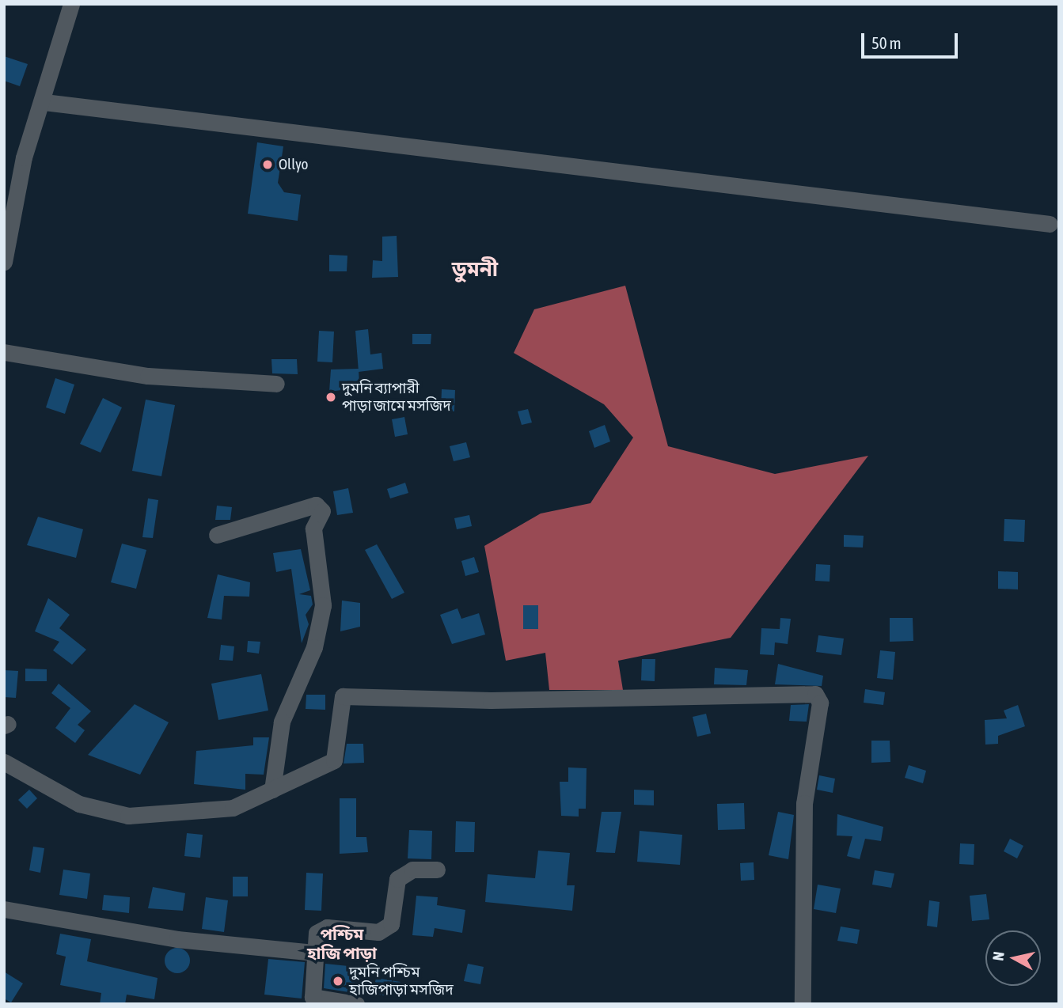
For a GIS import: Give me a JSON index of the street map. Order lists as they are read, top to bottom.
{
  "districts": ["ডুমনী", "পশ্চিম হাজি পাড়া"],
  "places": ["Ollyo", "দুমনি ব্যাপারী পাড়া জামে মসজিদ", "দুমনি পশ্চিম হাজিপাড়া মসজিদ"],
  "scale_bar": "50 m",
  "north": "left"
}
